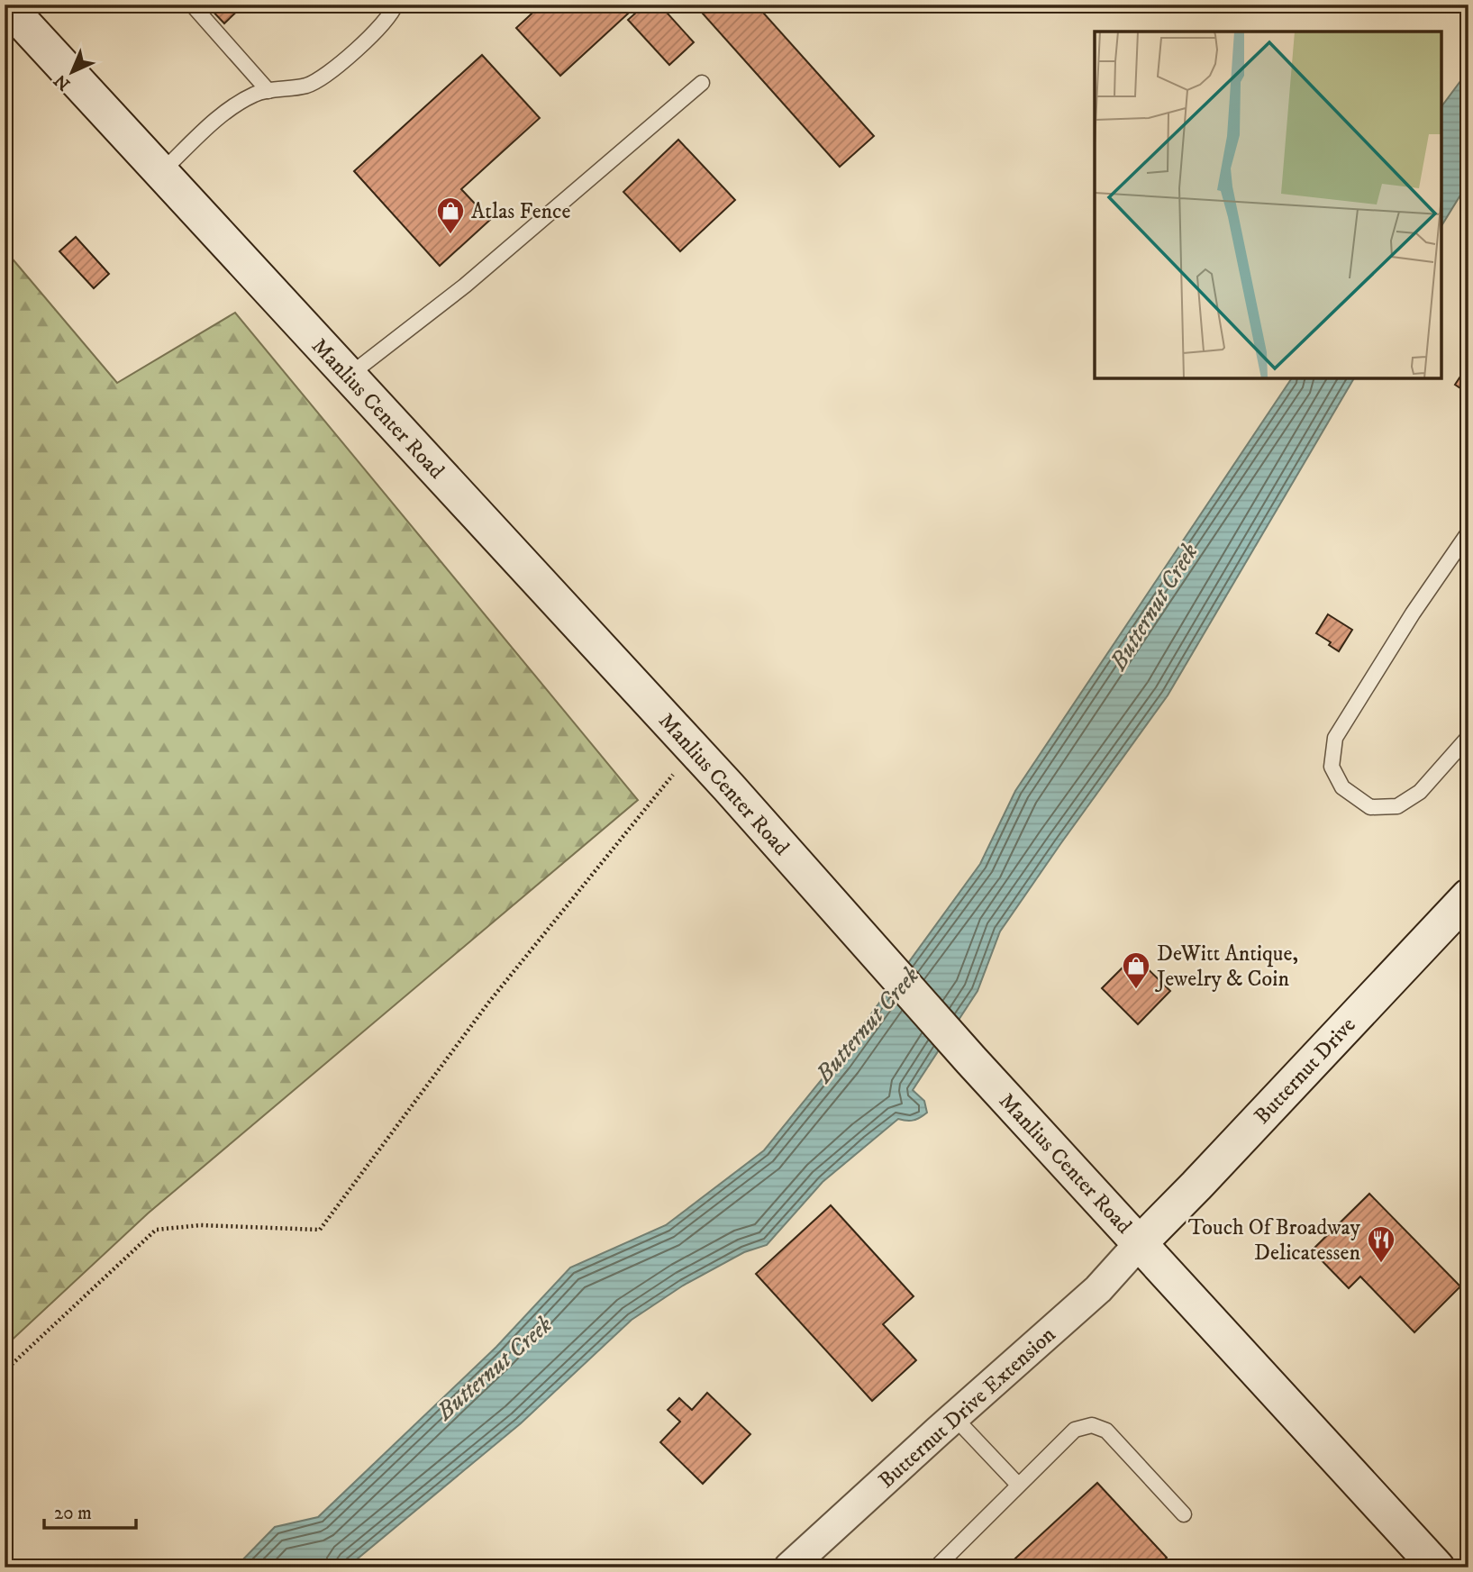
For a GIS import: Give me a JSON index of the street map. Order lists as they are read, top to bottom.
{
  "streets": {
    "main road": ["Manlius Center Road", "Butternut Drive"],
    "street": ["Butternut Drive Extension"]
  },
  "crossings": [
    ["Manlius Center Road", "Butternut Drive"],
    ["Manlius Center Road", "Butternut Drive Extension"],
    ["Butternut Drive", "Butternut Drive Extension"]
  ],
  "water": ["Butternut Creek"],
  "places": {
    "shop": ["Atlas Fence", "DeWitt Antique, Jewelry & Coin"],
    "restaurant": ["Touch Of Broadway Delicatessen"]
  },
  "scale_bar": "20 m",
  "north": "bottom left"
}
